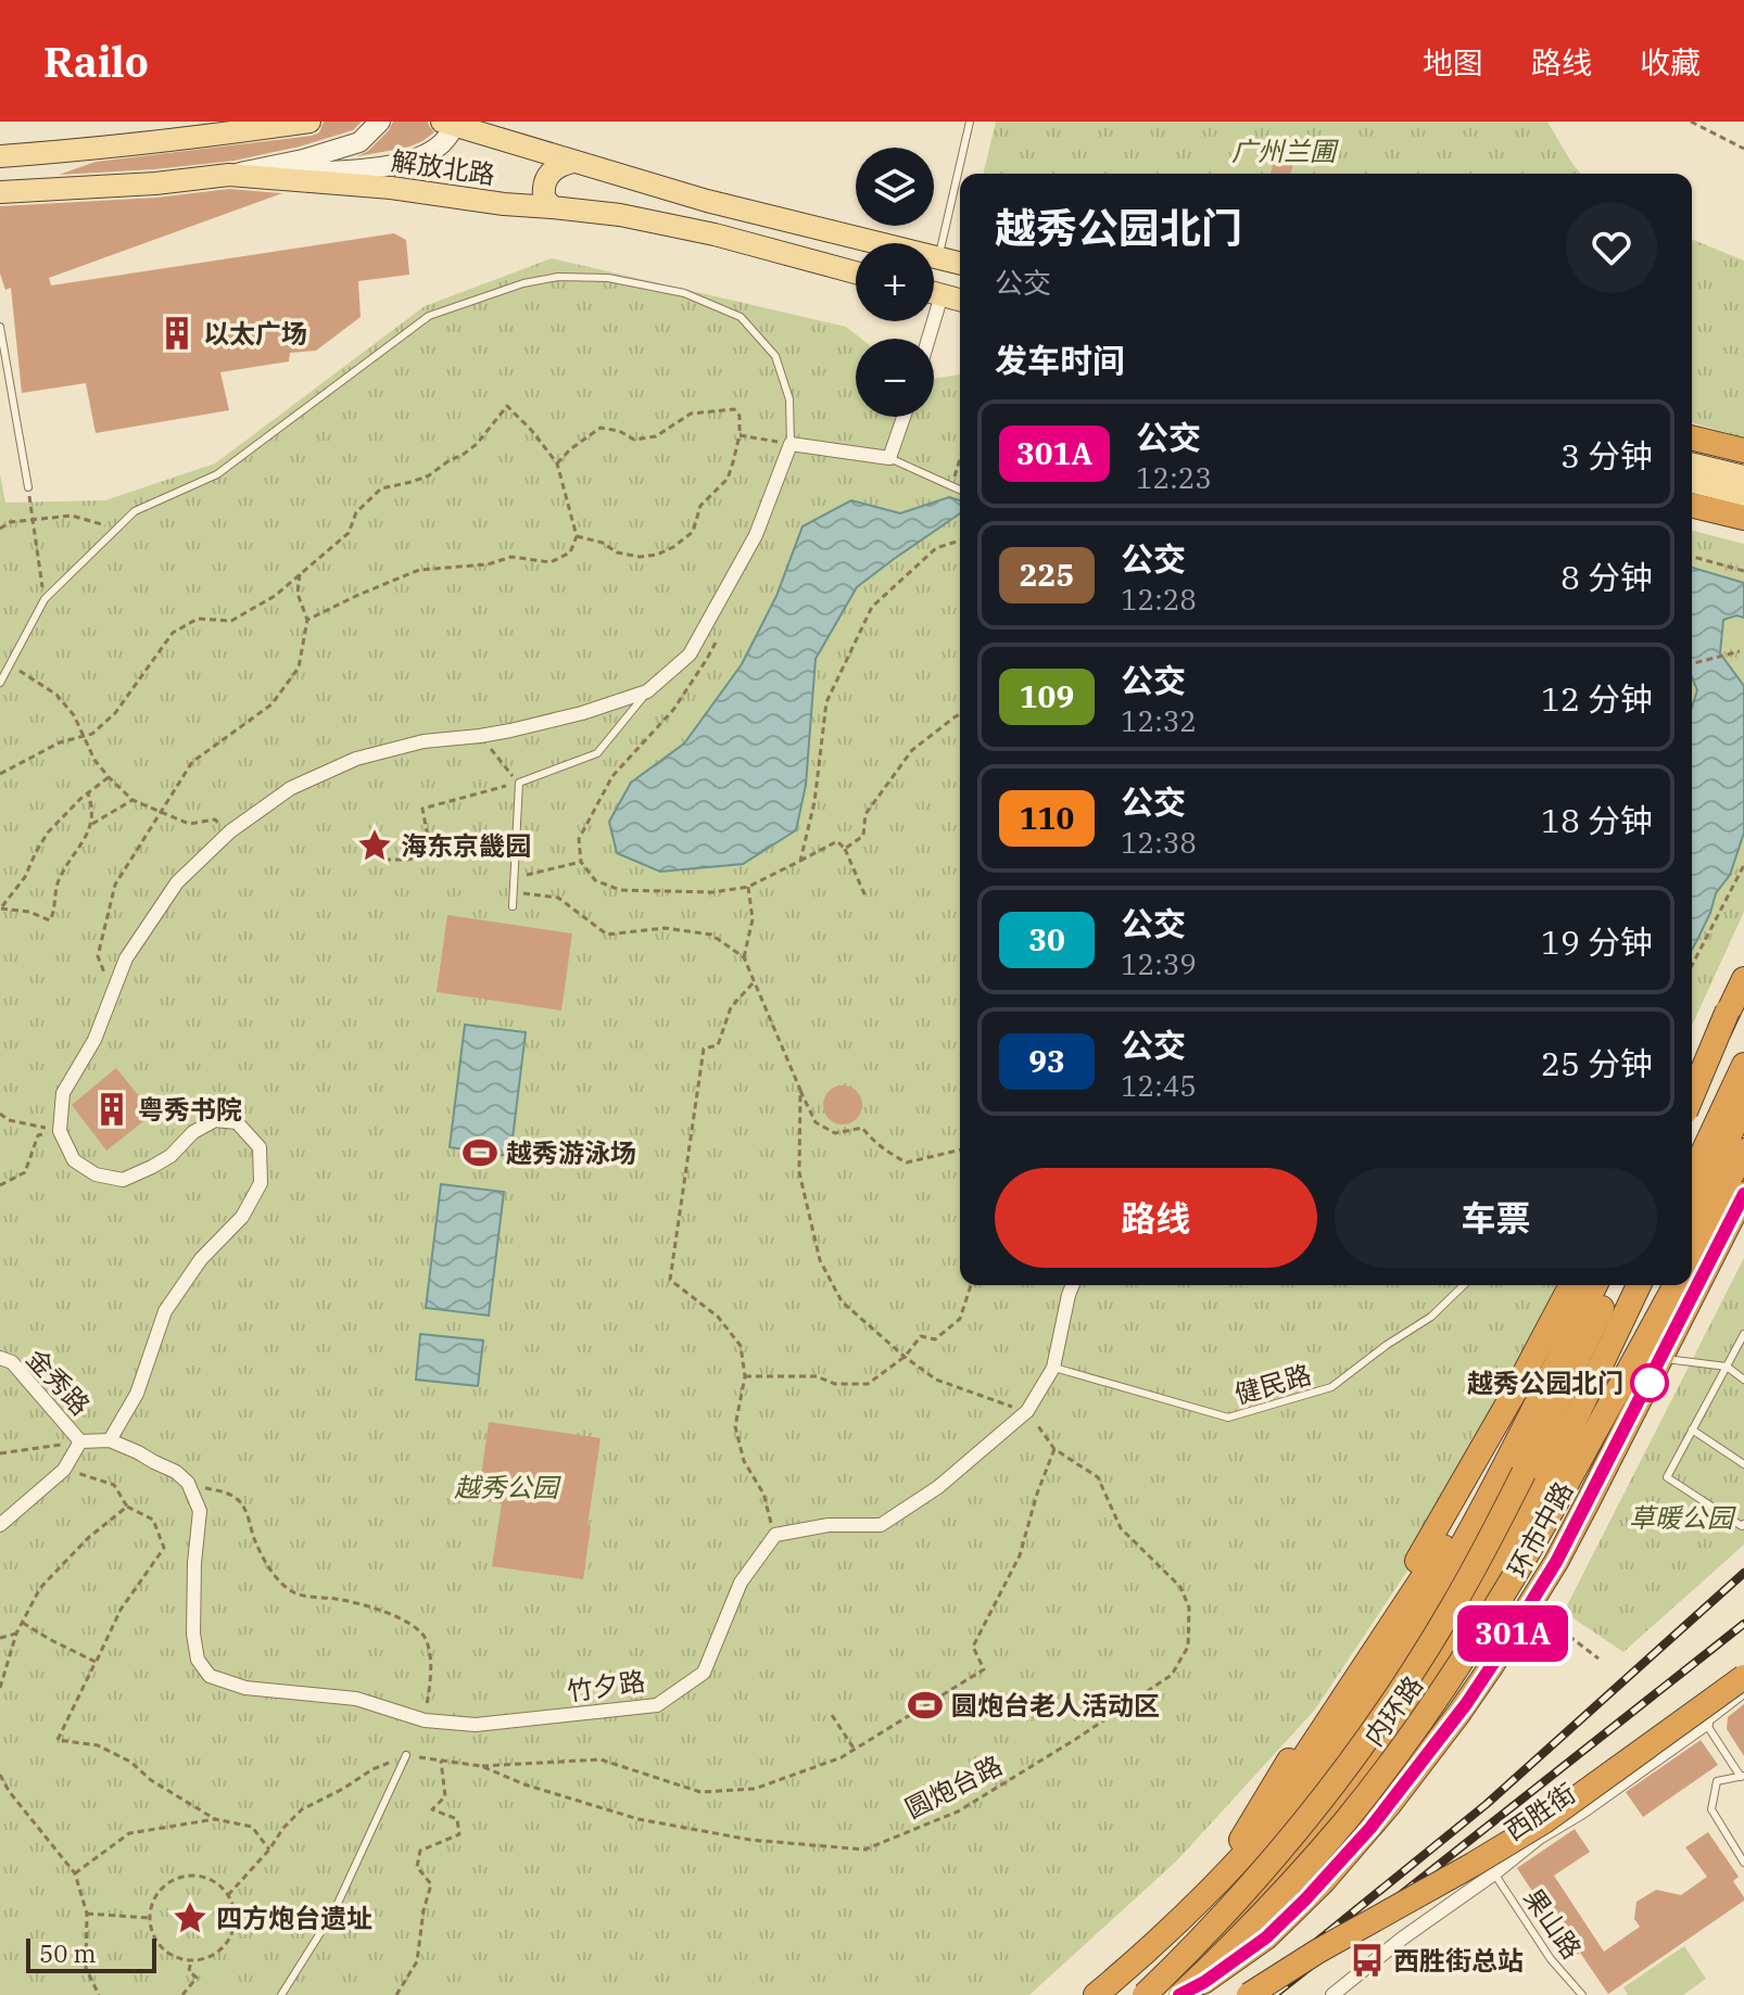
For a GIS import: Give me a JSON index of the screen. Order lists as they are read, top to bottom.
{
  "streets": {
    "highway": ["环市中路", "内环路"],
    "main road": ["解放北路"],
    "street": ["金秀路", "竹夕路", "西胜街"],
    "lane": ["健民路", "果山路"],
    "path": ["圆炮台路"]
  },
  "crossings": [
    ["环市中路", "内环路"],
    ["西胜街", "果山路"]
  ],
  "parks": ["广州兰圃", "越秀公园", "草暖公园"],
  "places": {
    "building": ["以太广场", "粤秀书院"],
    "place": ["海东京畿园", "四方炮台遗址"],
    "sports": ["越秀游泳场", "圆炮台老人活动区"],
    "other": ["越秀公园北门"],
    "bus stop": ["西胜街总站"]
  },
  "lines": ["bus line 301A"],
  "scale_bar": "50 m",
  "page": {
    "header": "Railo",
    "nav": ["地图", "路线", "收藏"],
    "on_map": "301A",
    "map_buttons": ["+", "−"],
    "heading": [
      ["越秀公园北门", "公交"],
      "发车时间"
    ],
    "list": [
      {
        "mark": "301A",
        "name": "公交",
        "note": "12:23",
        "value": "3 分钟"
      },
      {
        "mark": "225",
        "name": "公交",
        "note": "12:28",
        "value": "8 分钟"
      },
      {
        "mark": "109",
        "name": "公交",
        "note": "12:32",
        "value": "12 分钟"
      },
      {
        "mark": "110",
        "name": "公交",
        "note": "12:38",
        "value": "18 分钟"
      },
      {
        "mark": "30",
        "name": "公交",
        "note": "12:39",
        "value": "19 分钟"
      },
      {
        "mark": "93",
        "name": "公交",
        "note": "12:45",
        "value": "25 分钟"
      }
    ],
    "buttons": ["路线", "车票"],
    "scale": "50 m"
  }
}
